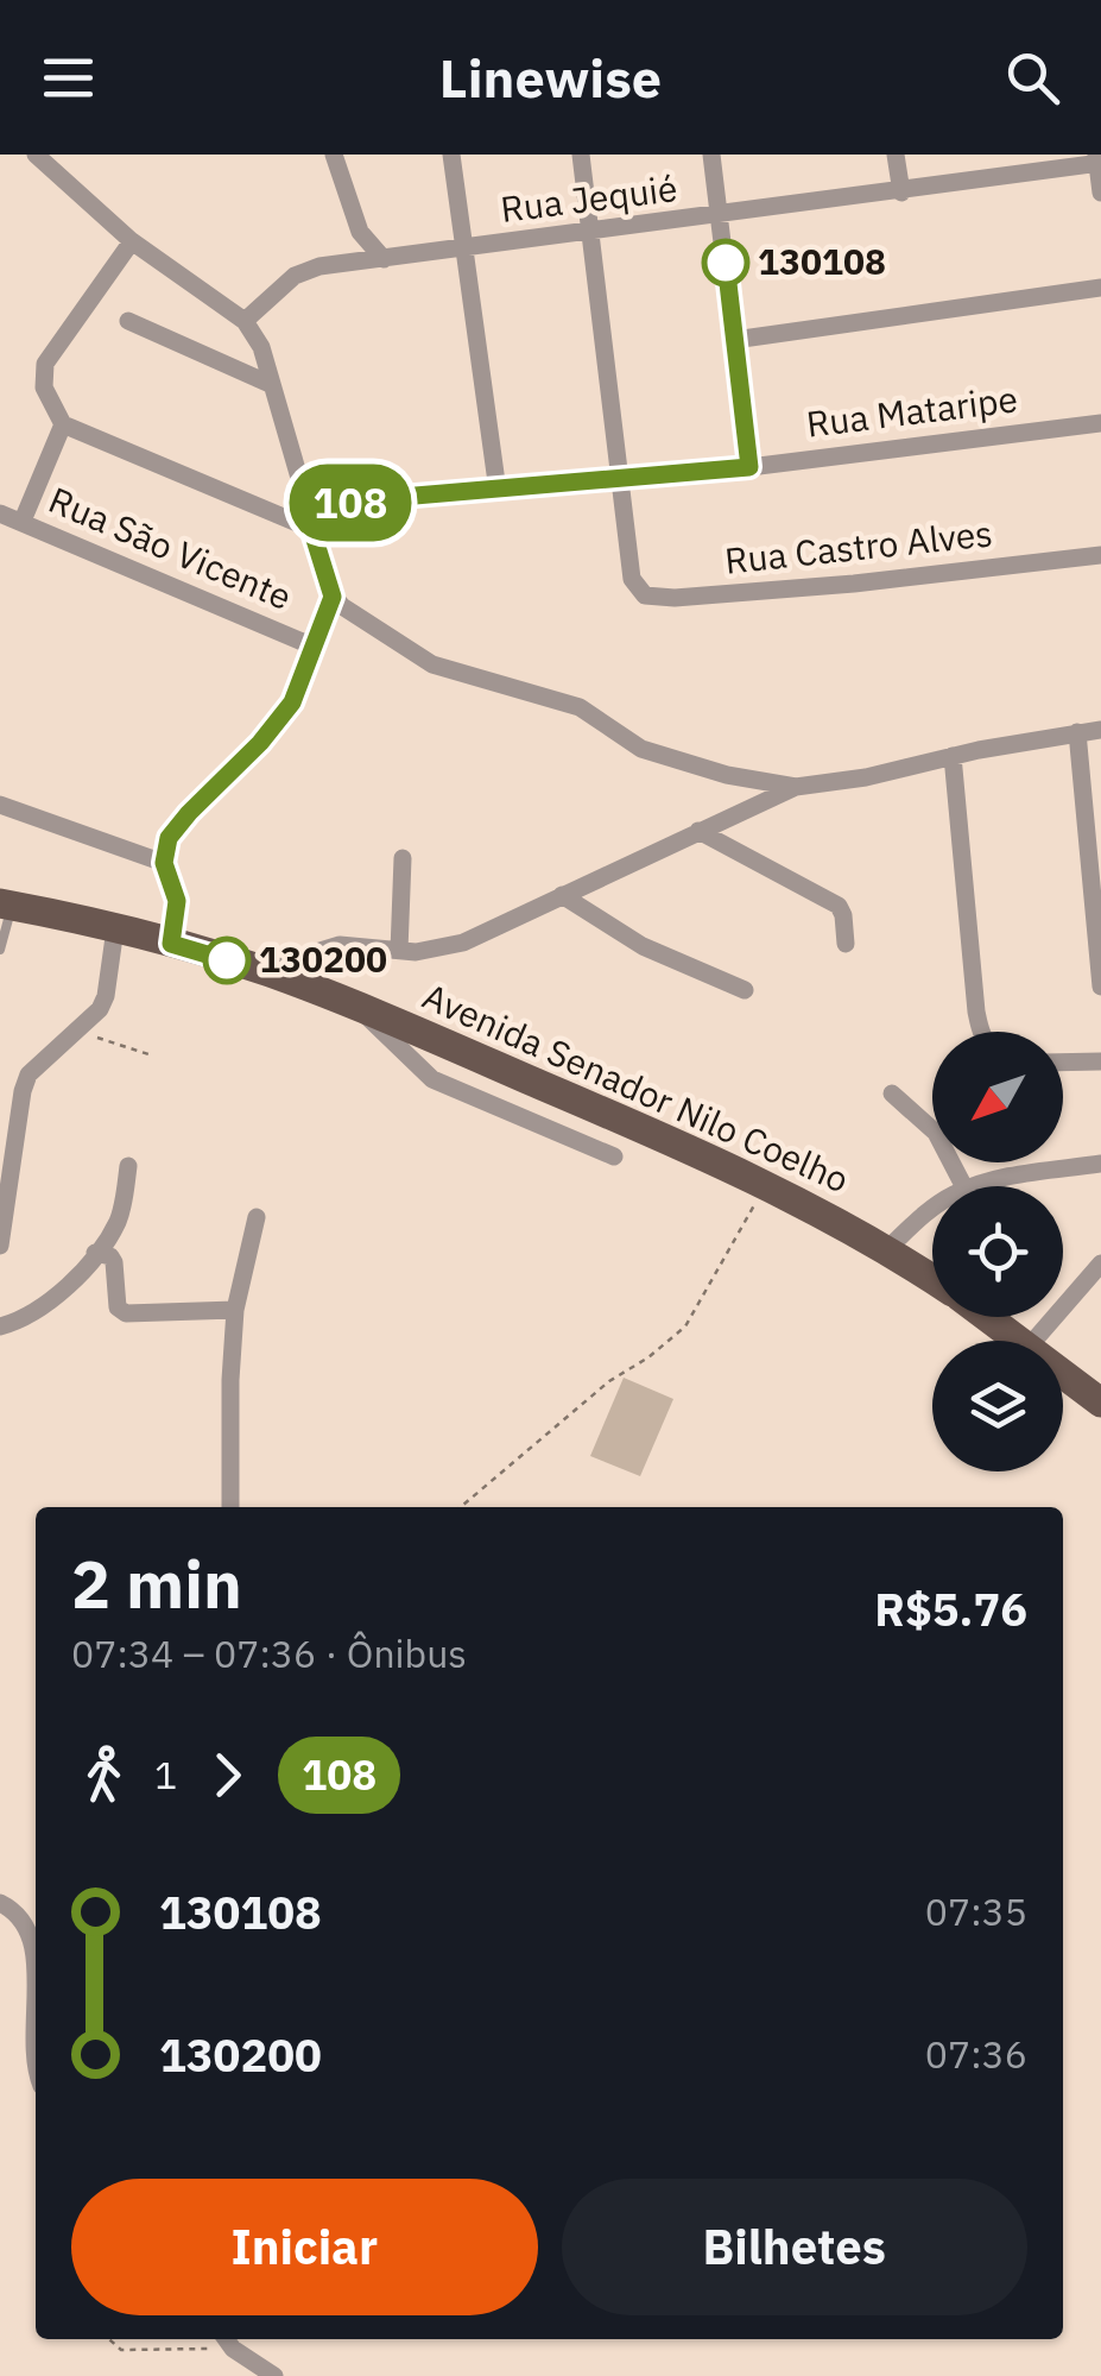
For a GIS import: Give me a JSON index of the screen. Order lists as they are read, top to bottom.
{
  "streets": {
    "main road": ["Avenida Senador Nilo Coelho"],
    "street": [
      "Rua Jequié",
      "Rua Mataripe",
      "Rua Castro Alves",
      "Rua São Vicente"
    ]
  },
  "crossings": [
    ["Rua Mataripe", "Rua Castro Alves"]
  ],
  "places": ["130108", "130200"],
  "lines": ["bus line 108"],
  "north": "bottom left",
  "page": {
    "header": "Linewise",
    "on_map": "108",
    "heading": ["2 min", "07:34 – 07:36 · Ônibus", "R$5.76"],
    "legs": ["1", "108"],
    "list": [
      {
        "name": "130108",
        "value": "07:35"
      },
      {
        "name": "130200",
        "value": "07:36"
      }
    ],
    "buttons": ["Iniciar", "Bilhetes"]
  }
}
